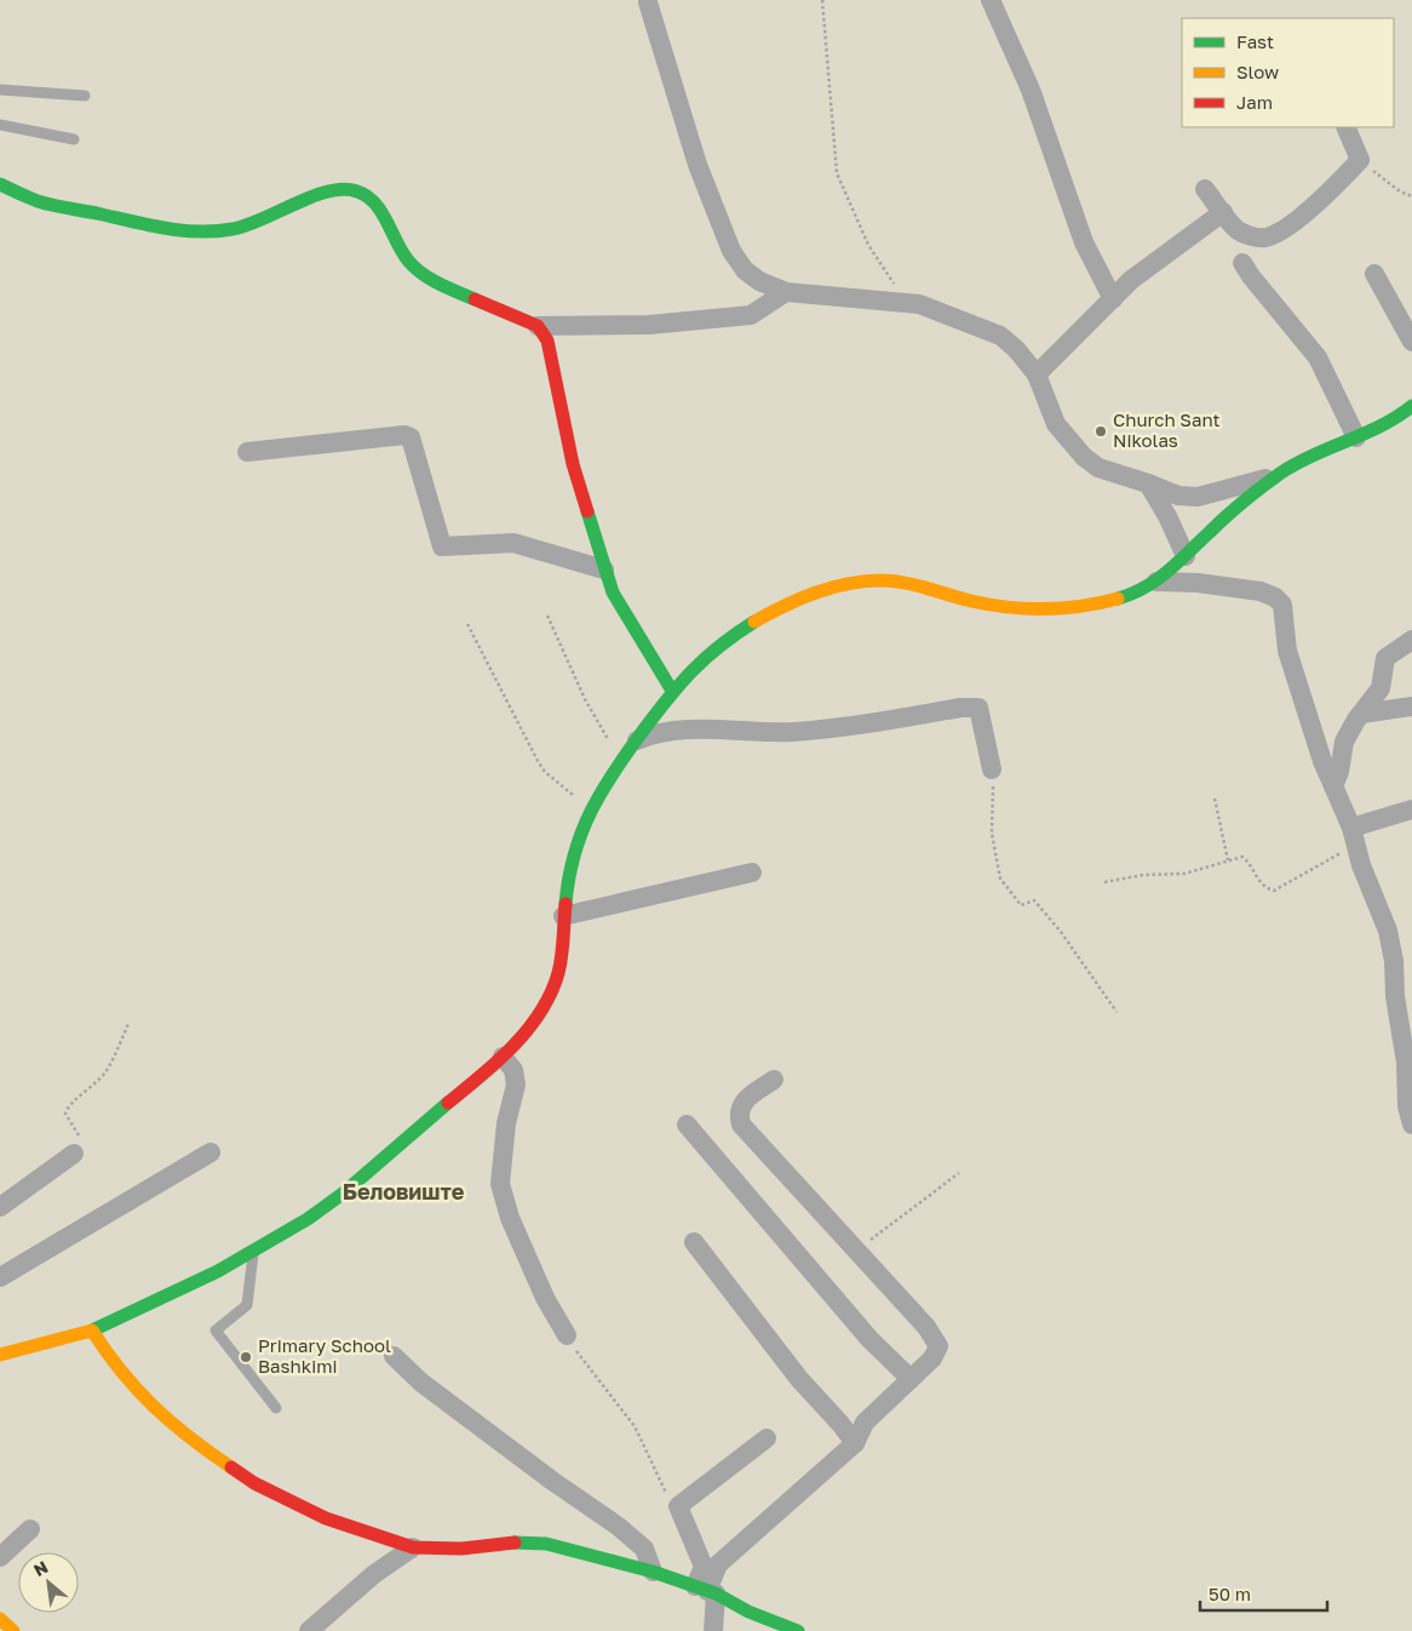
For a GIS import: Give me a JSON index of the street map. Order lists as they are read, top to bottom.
{
  "districts": ["Беловиште"],
  "places": ["Church Sant Nikolas", "Primary School Bashkimi"],
  "legend": ["Fast", "Slow", "Jam"],
  "scale_bar": "50 m",
  "north": "top left"
}
